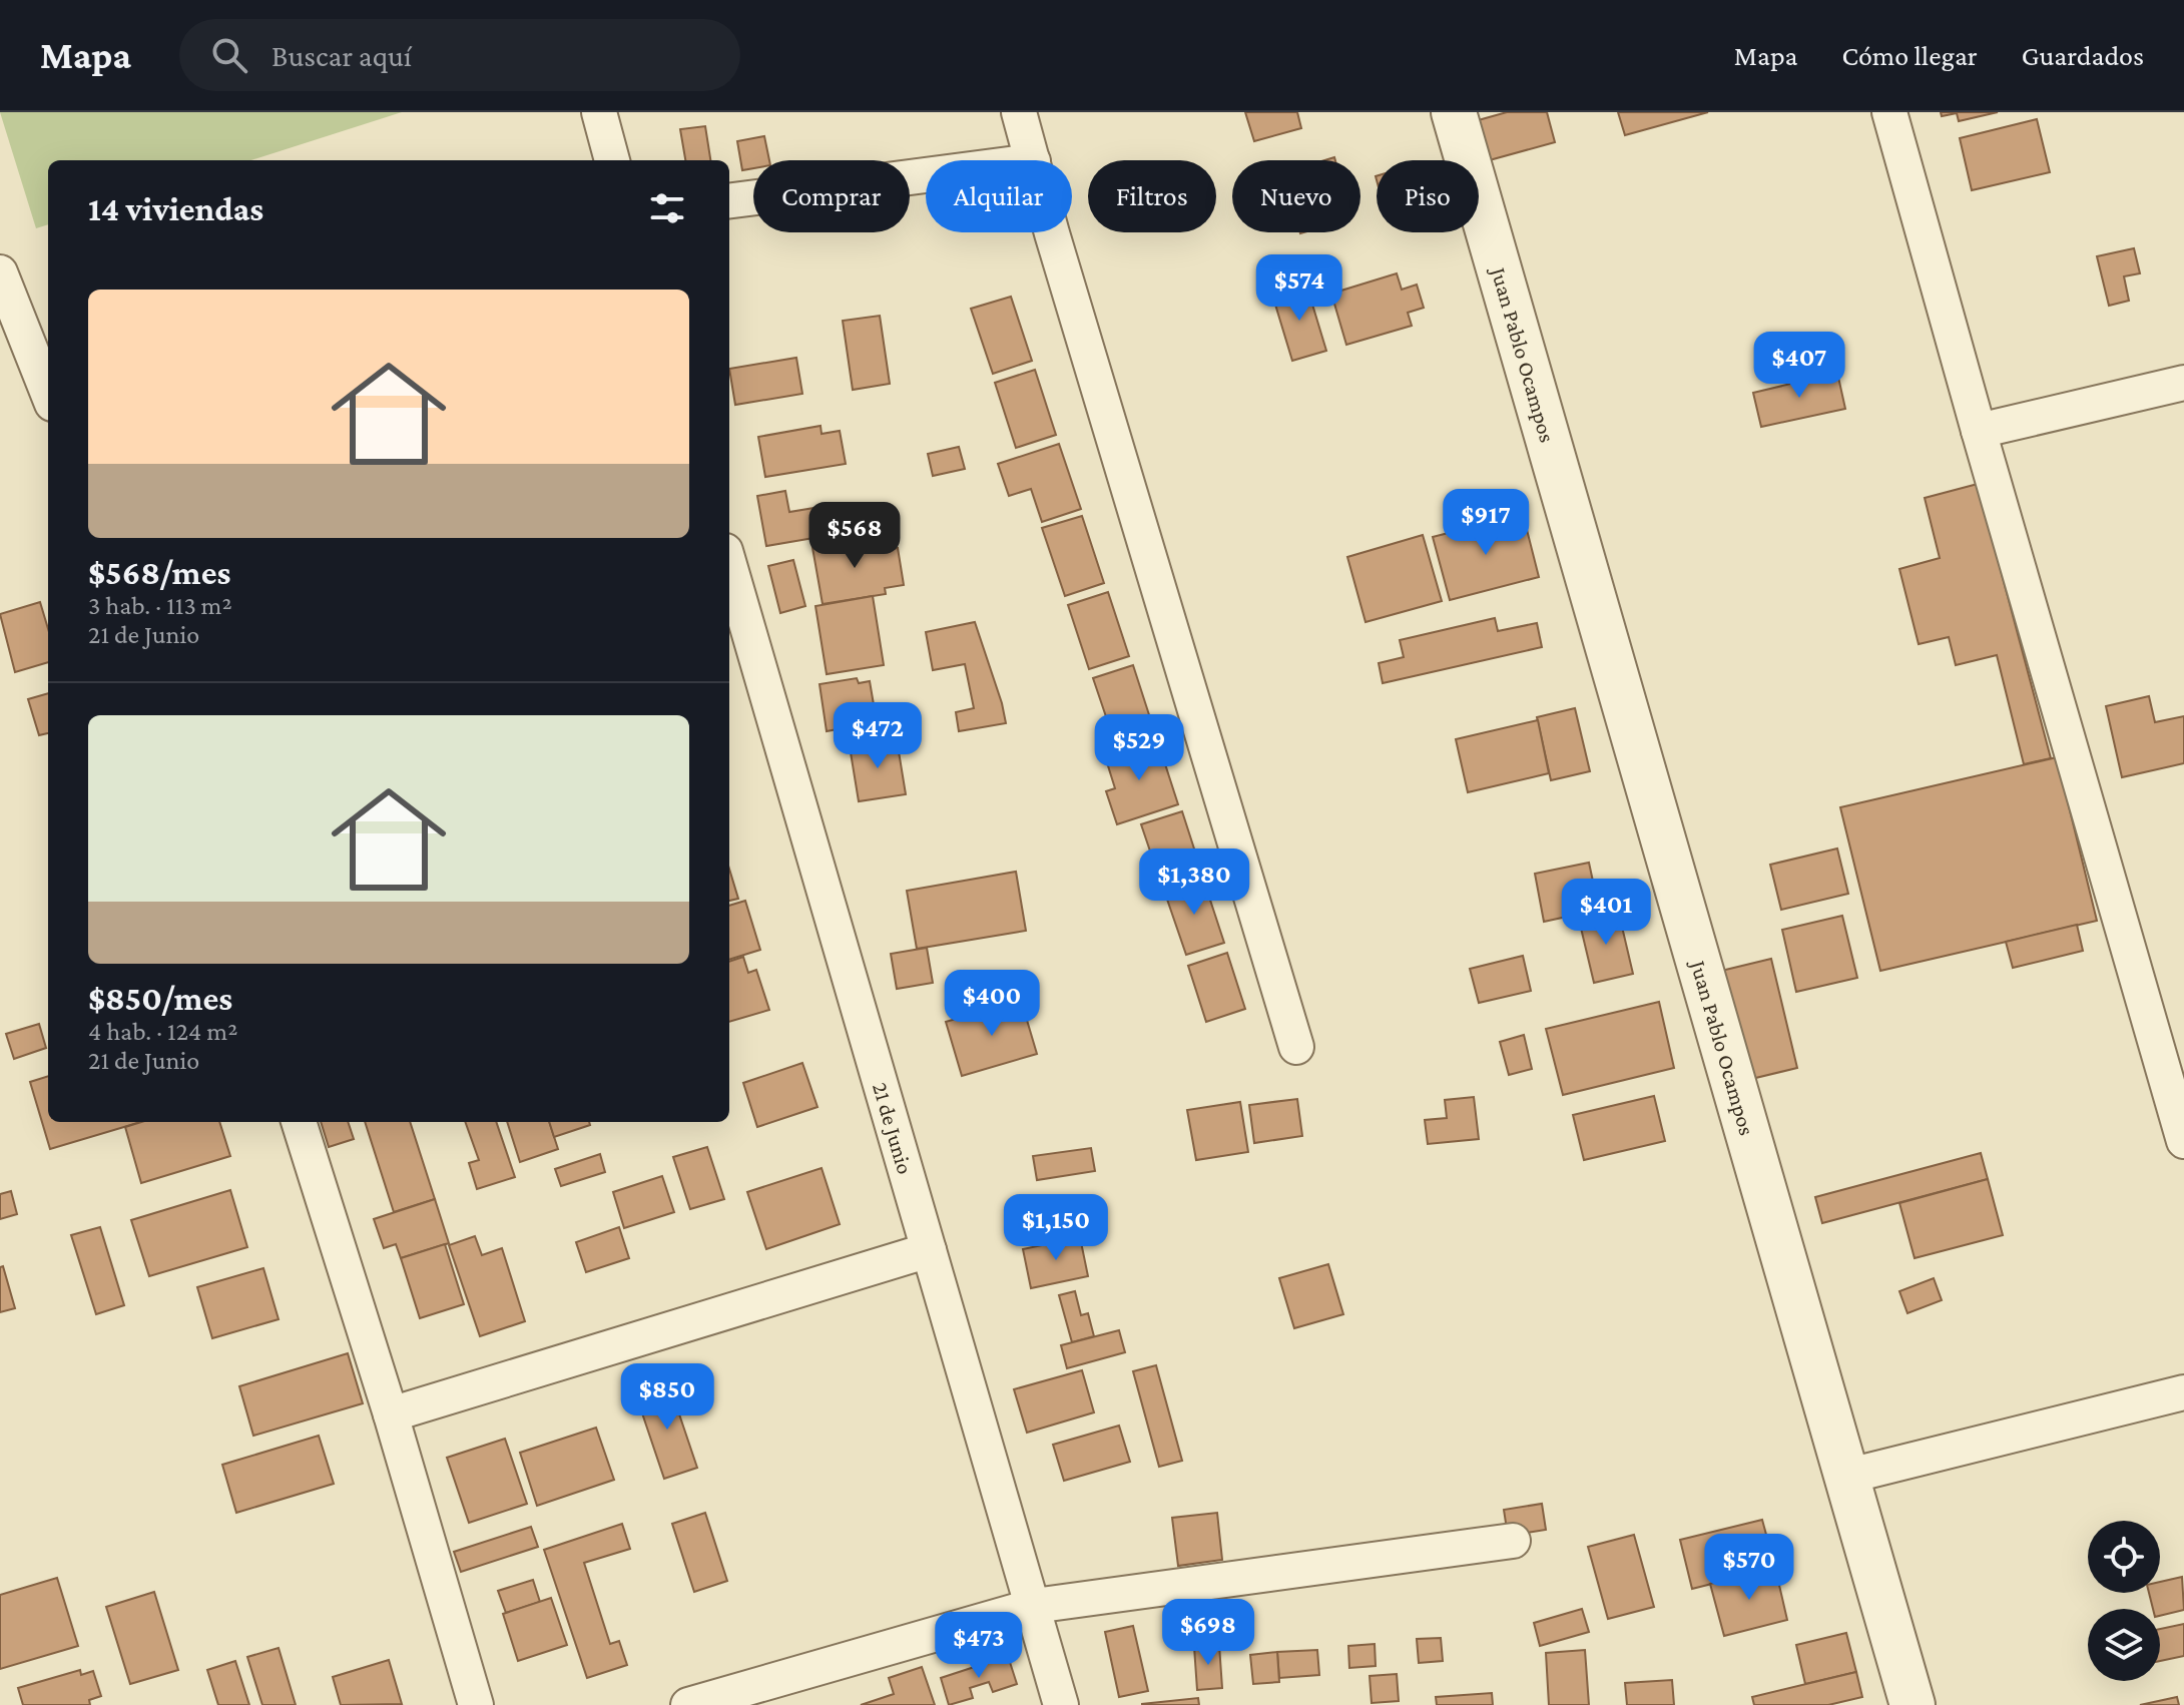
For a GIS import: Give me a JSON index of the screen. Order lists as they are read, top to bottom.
{
  "streets": {
    "street": ["Juan Pablo Ocampos", "21 de Junio"]
  },
  "page": {
    "header": "Mapa",
    "search": "Buscar aquí",
    "nav": ["Mapa", "Cómo llegar", "Guardados"],
    "chip": [
      "Comprar",
      "Alquilar",
      "Filtros",
      "Nuevo",
      "Piso"
    ],
    "heading": "14 viviendas",
    "price": [
      "$574",
      "$407",
      "$917",
      "$568",
      "$472",
      "$529",
      "$1,380",
      "$401",
      "$400",
      "$1,150",
      "$850",
      "$570",
      "$698",
      "$473"
    ],
    "list": [
      {
        "name": "$568/mes",
        "note": "3 hab. · 113 m² · 21 de Junio"
      },
      {
        "name": "$850/mes",
        "note": "4 hab. · 124 m² · 21 de Junio"
      }
    ]
  }
}
